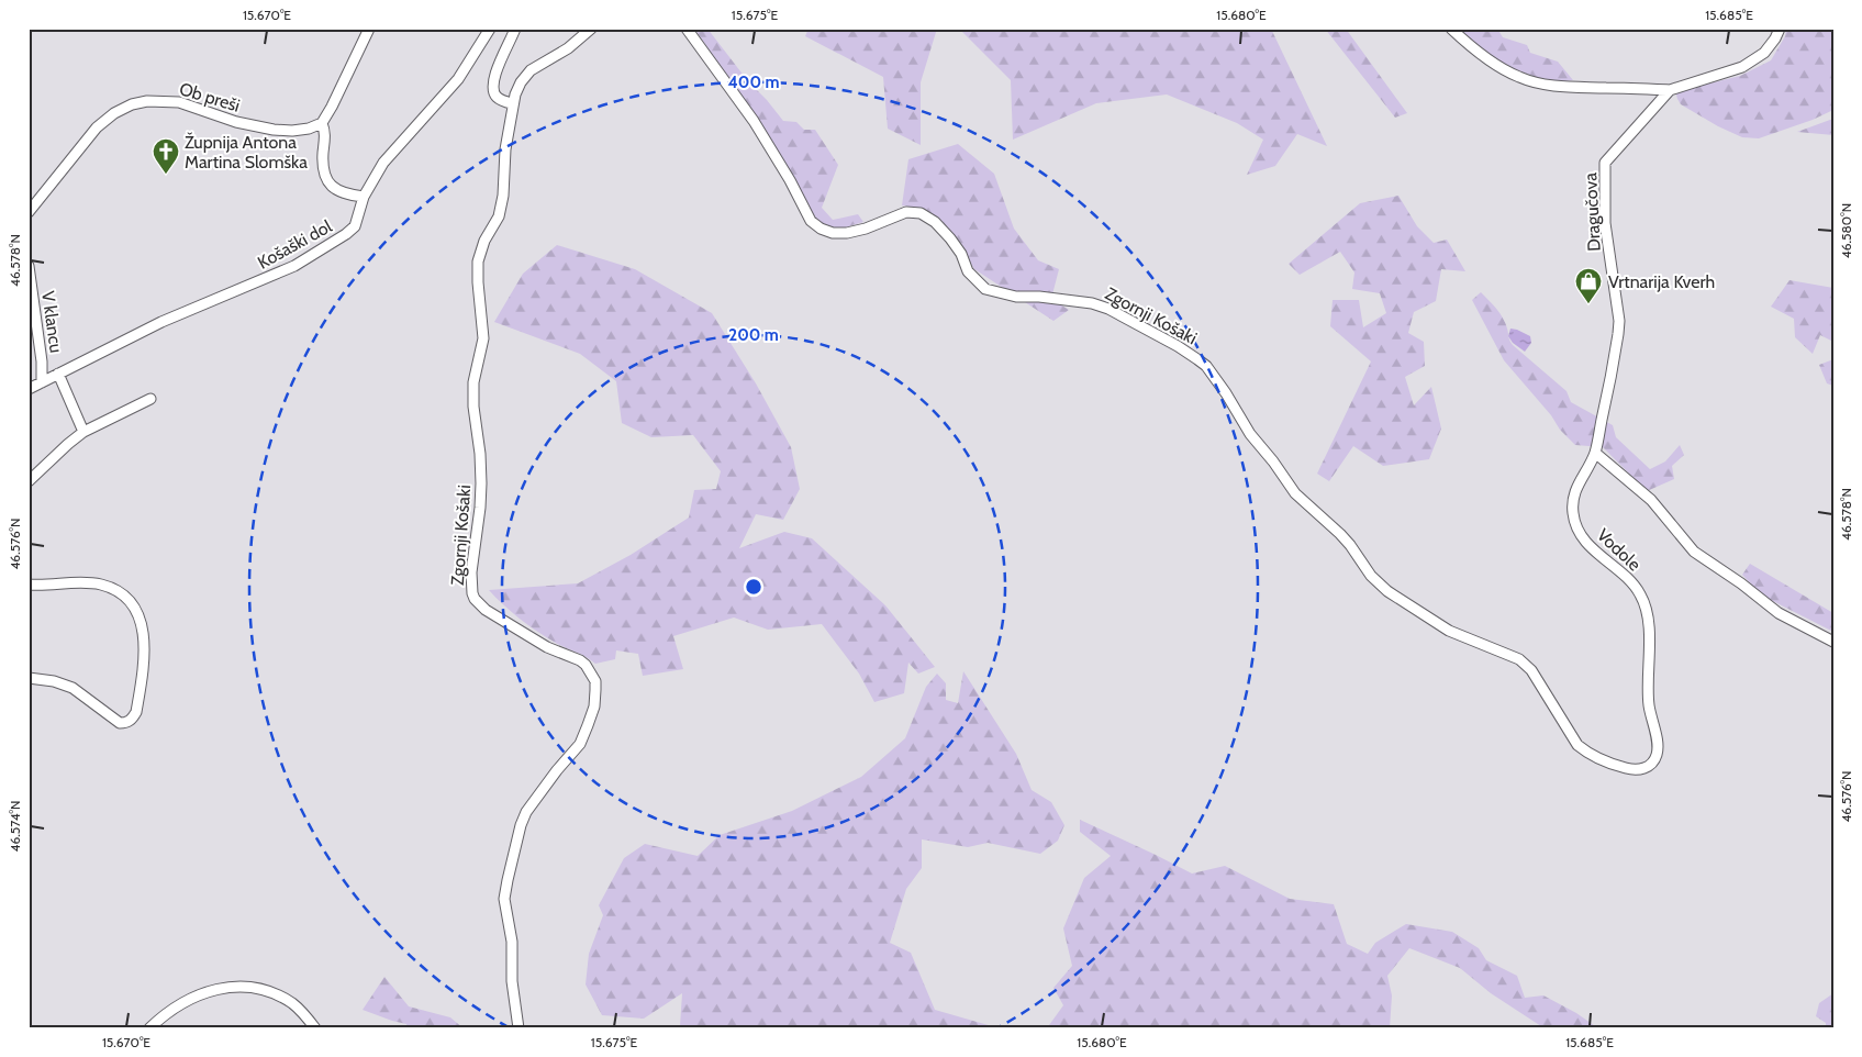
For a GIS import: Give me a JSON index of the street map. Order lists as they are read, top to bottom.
{
  "streets": {
    "street": [
      "Ob preši",
      "Dragučova",
      "Košaški dol",
      "Zgornji Košaki",
      "V klancu",
      "Vodole"
    ]
  },
  "crossings": [
    ["Dragučova", "Vodole"],
    ["Košaški dol", "V klancu"],
    ["Zgornji Košaki", "Vodole"]
  ],
  "places": {
    "church": ["Župnija Antona Martina Slomška"],
    "shop": ["Vrtnarija Kverh"]
  },
  "coordinates": [
    "15.670°E",
    "15.675°E",
    "15.680°E",
    "15.685°E",
    "46.580°N",
    "46.578°N",
    "46.576°N",
    "46.574°N"
  ],
  "rings": ["400 m", "200 m"]
}
